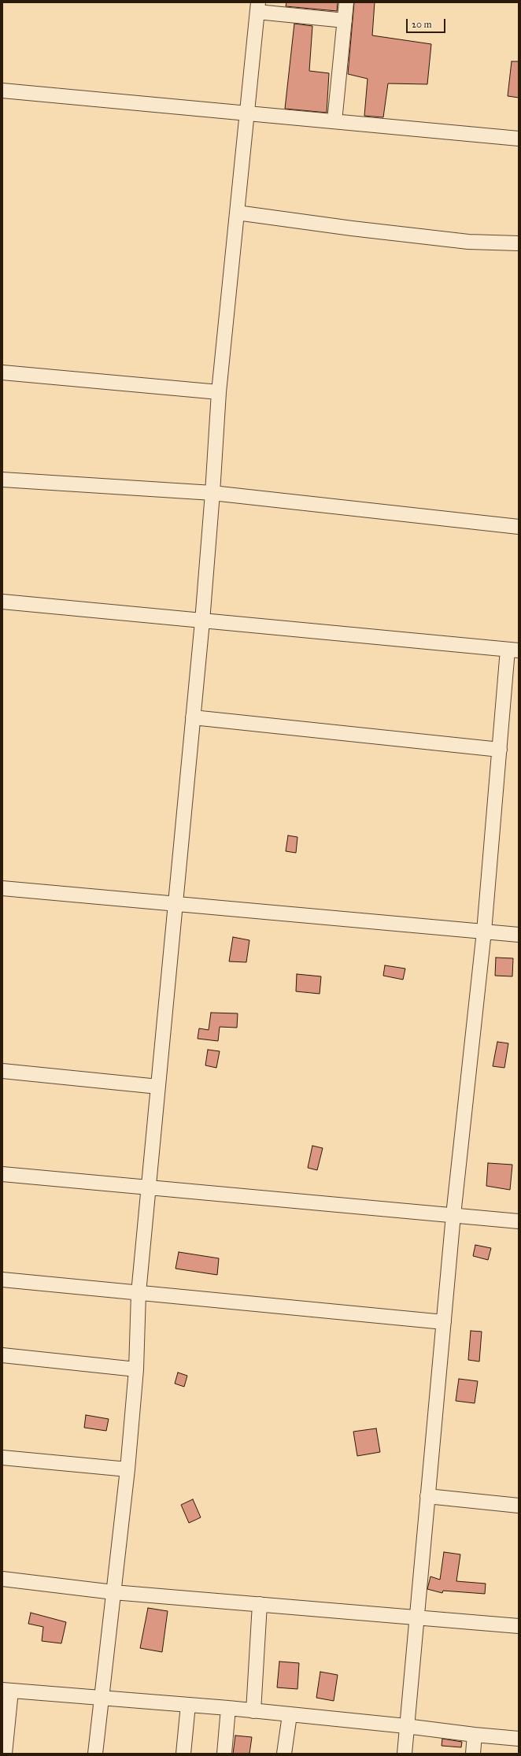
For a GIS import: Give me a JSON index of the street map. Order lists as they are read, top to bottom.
{
  "scale_bar": "20 m"
}
